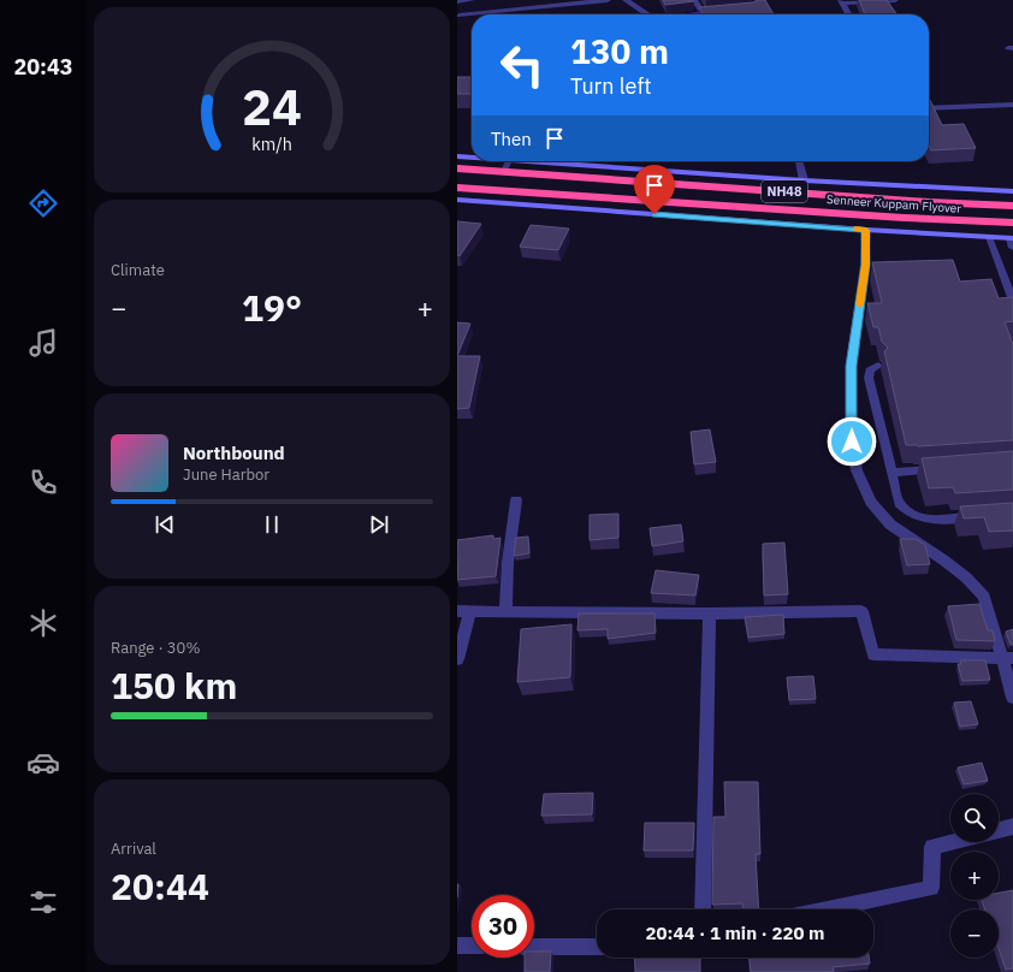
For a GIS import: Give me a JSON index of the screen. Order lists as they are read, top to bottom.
{
  "streets": {
    "highway": ["NH48", "Senneer Kuppam Flyover"]
  },
  "crossings": [
    ["NH48", "Senneer Kuppam Flyover"]
  ],
  "page": {
    "tabs": "20:43",
    "turn": ["130 m", "Turn left"],
    "then": "Then",
    "tile": [
      "Climate",
      ["Range · 30%", "150 km"],
      ["Arrival", "20:44"]
    ],
    "heat": ["−", "19°", "+"],
    "song": ["Northbound", "June Harbor"],
    "map_buttons": ["+", "−"],
    "limit": "30",
    "trip": "20:44 · 1 min · 220 m",
    "gauge": ["24", "km/h"]
  }
}
